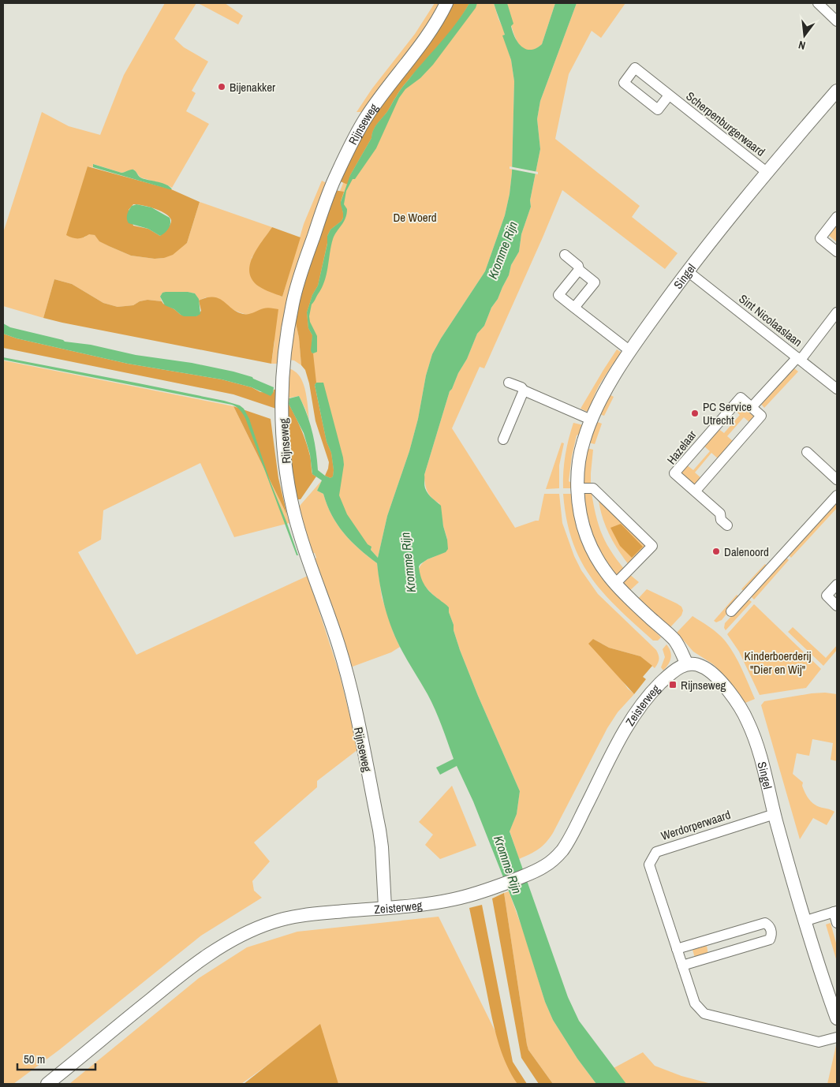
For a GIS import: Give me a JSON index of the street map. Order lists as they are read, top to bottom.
{
  "streets": {
    "street": [
      "Scherpenburgerwaard",
      "Rijnseweg",
      "Singel",
      "Sint Nicolaaslaan",
      "Hazelaar",
      "Zeisterweg",
      "Werdorperwaard"
    ]
  },
  "crossings": [
    ["Scherpenburgerwaard", "Singel"],
    ["Rijnseweg", "Zeisterweg"],
    ["Singel", "Sint Nicolaaslaan"],
    ["Singel", "Zeisterweg"],
    ["Singel", "Werdorperwaard"]
  ],
  "water": ["Kromme Rijn"],
  "parks": ["De Woerd", "Kinderboerderij \"Dier en Wij\""],
  "places": {
    "other": ["Bijenakker", "PC Service Utrecht", "Dalenoord"],
    "transit": ["Rijnseweg"]
  },
  "scale_bar": "50 m",
  "north": "bottom"
}
